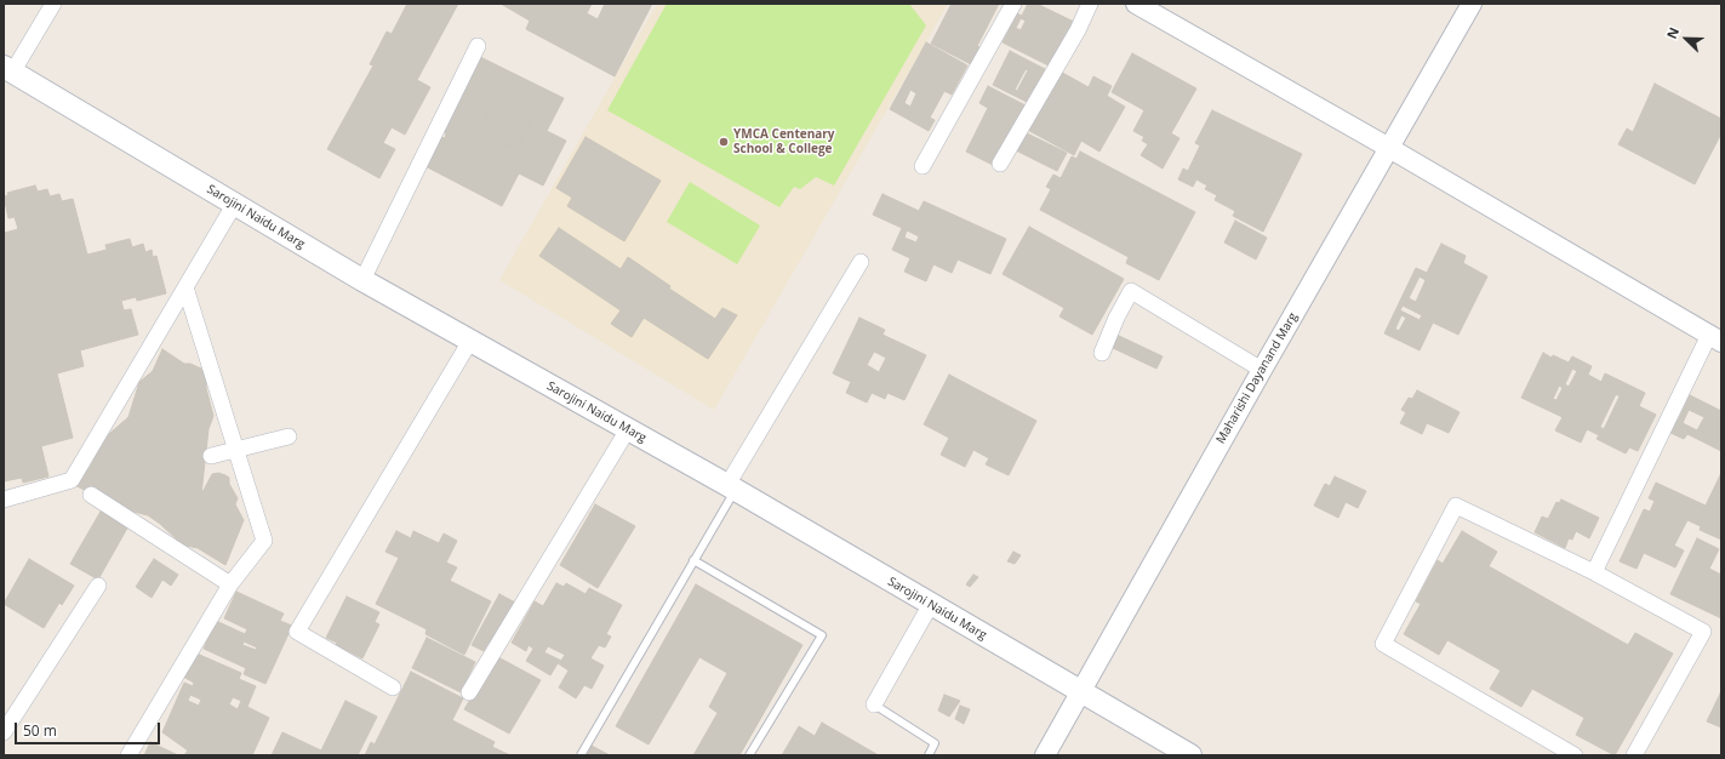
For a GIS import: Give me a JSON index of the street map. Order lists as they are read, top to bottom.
{
  "streets": {
    "main road": ["Sarojini Naidu Marg"],
    "street": ["Maharishi Dayanand Marg"]
  },
  "crossings": [
    ["Sarojini Naidu Marg", "Maharishi Dayanand Marg"]
  ],
  "places": ["YMCA Centenary School & College"],
  "scale_bar": "50 m",
  "north": "top left"
}
